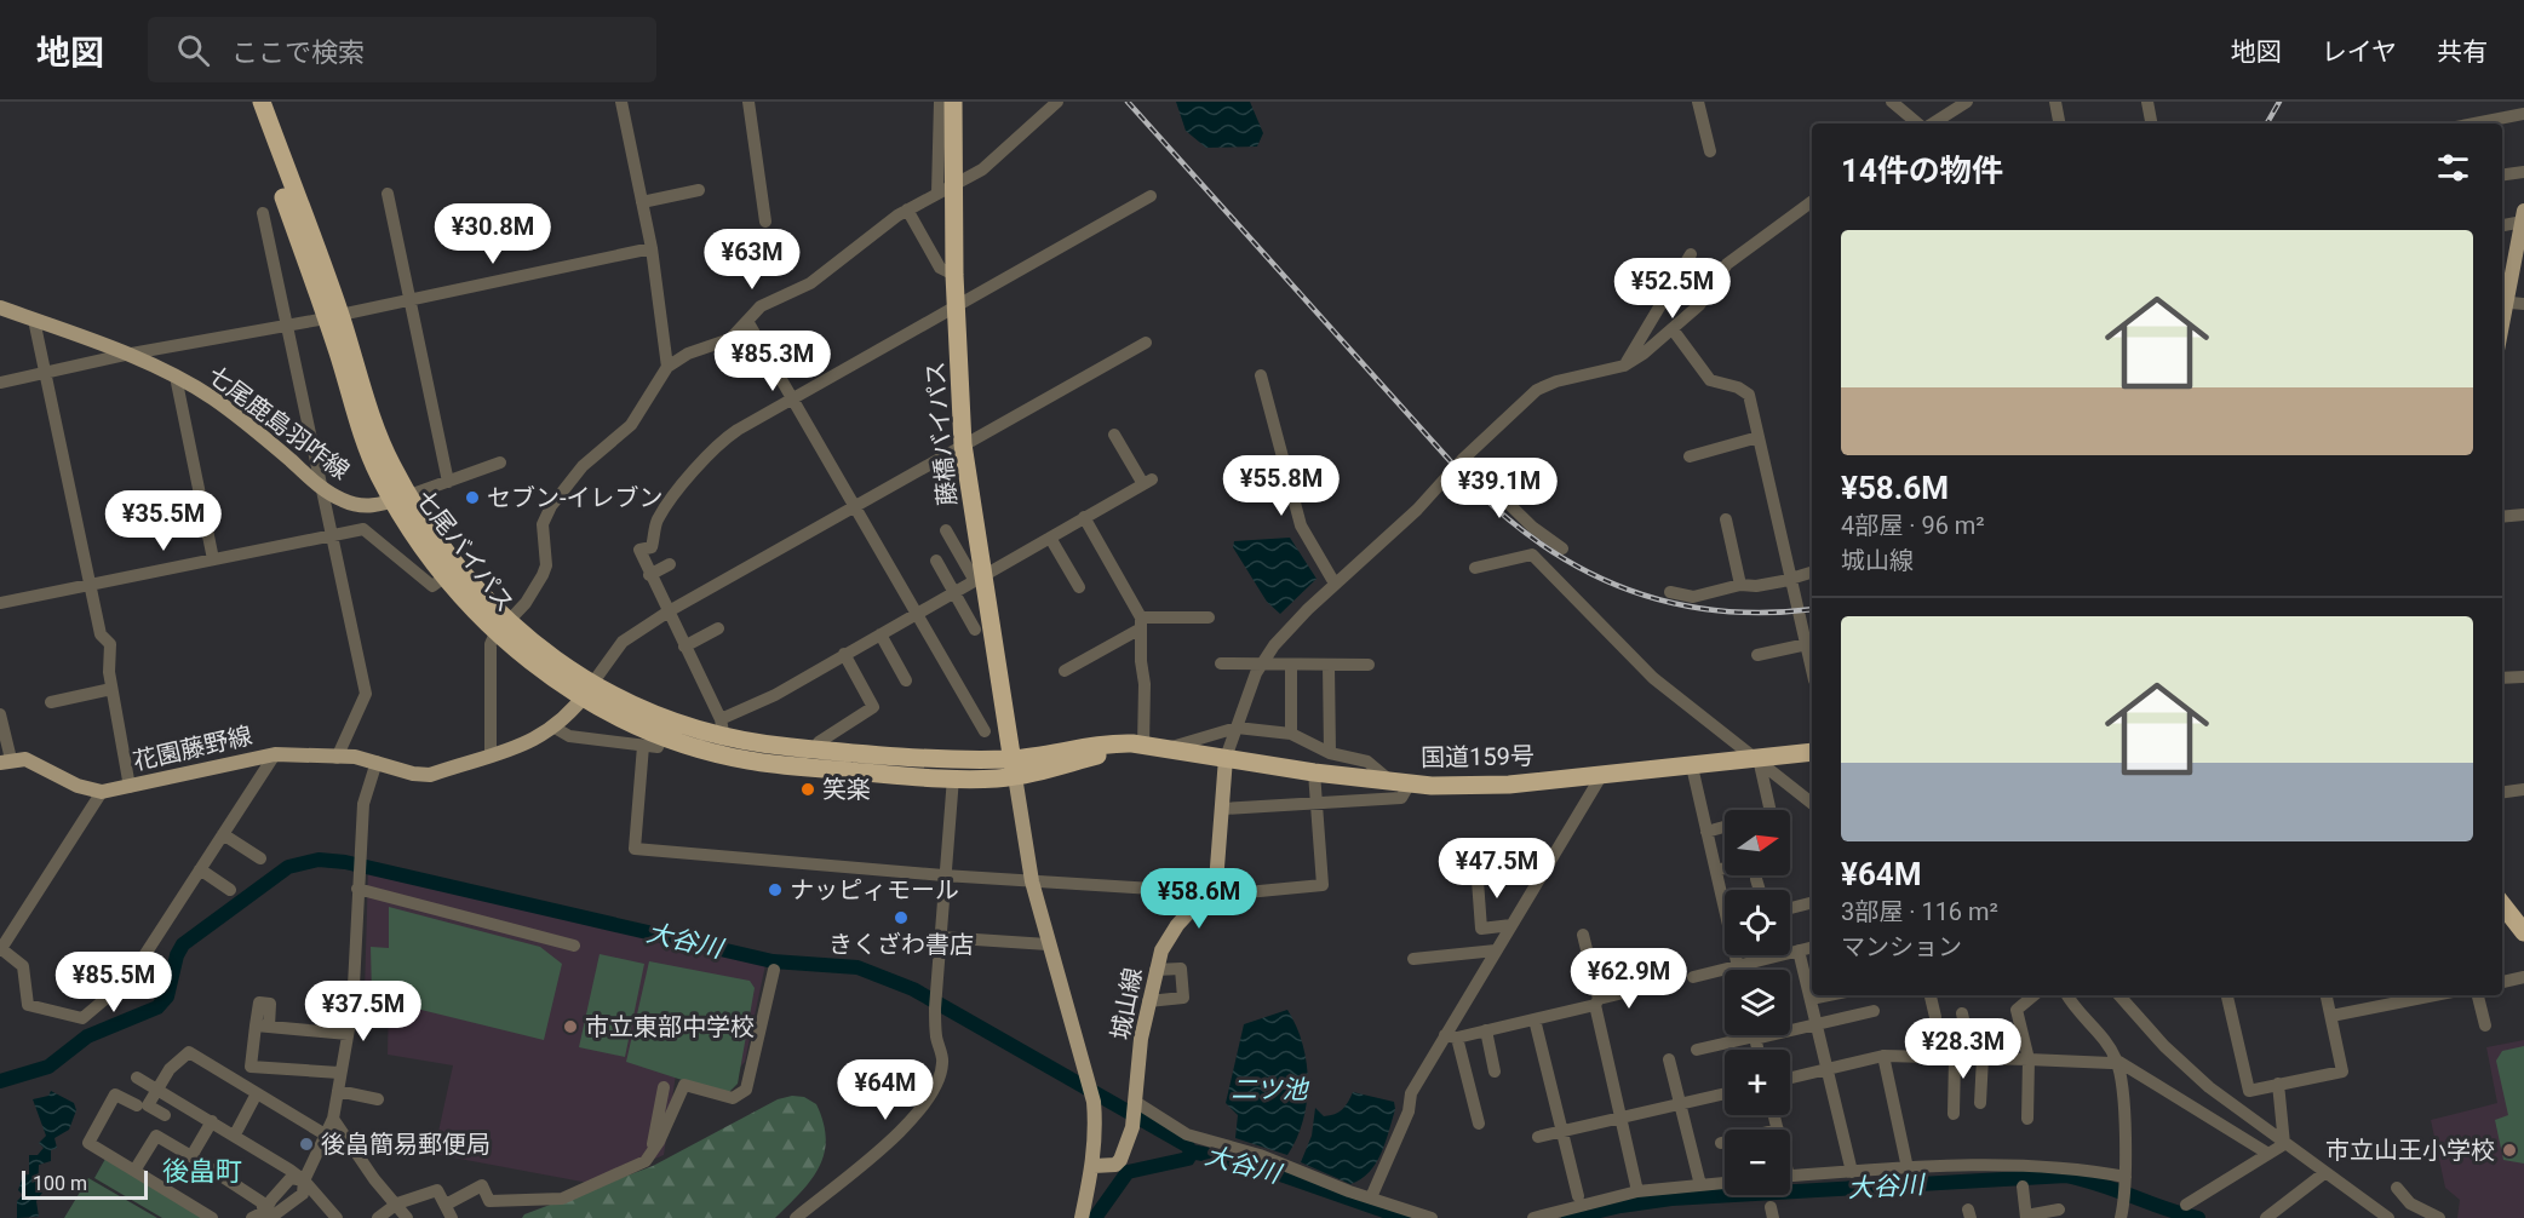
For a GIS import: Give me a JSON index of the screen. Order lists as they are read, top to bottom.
{
  "streets": {
    "highway": ["藤橋バイパス", "七尾バイパス", "国道159号"],
    "main road": ["七尾鹿島羽咋線", "花園藤野線", "城山線"]
  },
  "crossings": [
    ["七尾鹿島羽咋線", "七尾バイパス"],
    ["藤橋バイパス", "七尾バイパス"],
    ["藤橋バイパス", "国道159号"],
    ["藤橋バイパス", "城山線"],
    ["七尾バイパス", "花園藤野線"],
    ["七尾バイパス", "国道159号"],
    ["七尾バイパス", "城山線"],
    ["国道159号", "城山線"]
  ],
  "districts": ["後畠町"],
  "water": ["大谷川", "二ツ池"],
  "places": [
    "セブン-イレブン",
    "笑楽",
    "ナッピィモール",
    "きくざわ書店",
    "市立東部中学校",
    "後畠簡易郵便局",
    "市立山王小学校"
  ],
  "scale_bar": "100 m",
  "north": "right",
  "page": {
    "header": "地図",
    "search": "ここで検索",
    "nav": ["地図", "レイヤ", "共有"],
    "heading": "14件の物件",
    "price": [
      "¥30.8M",
      "¥63M",
      "¥52.5M",
      "¥85.3M",
      "¥55.8M",
      "¥39.1M",
      "¥35.5M",
      "¥47.5M",
      "¥58.6M",
      "¥62.9M",
      "¥85.5M",
      "¥37.5M",
      "¥28.3M",
      "¥64M"
    ],
    "list": [
      {
        "name": "¥58.6M",
        "note": "4部屋 · 96 m² · 城山線"
      },
      {
        "name": "¥64M",
        "note": "3部屋 · 116 m² · マンション"
      }
    ],
    "map_buttons": ["+", "−"],
    "scale": "100 m"
  }
}
